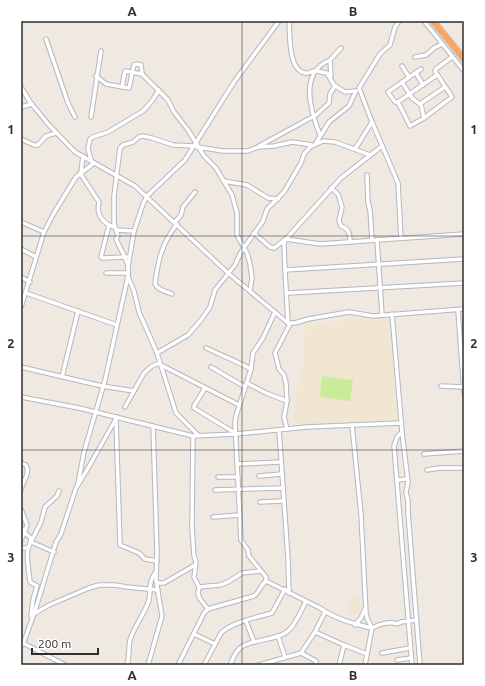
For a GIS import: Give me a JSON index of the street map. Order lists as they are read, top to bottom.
{
  "scale_bar": "200 m",
  "grid": {
    "columns": ["A", "B"],
    "rows": ["1", "2", "3"]
  }
}
